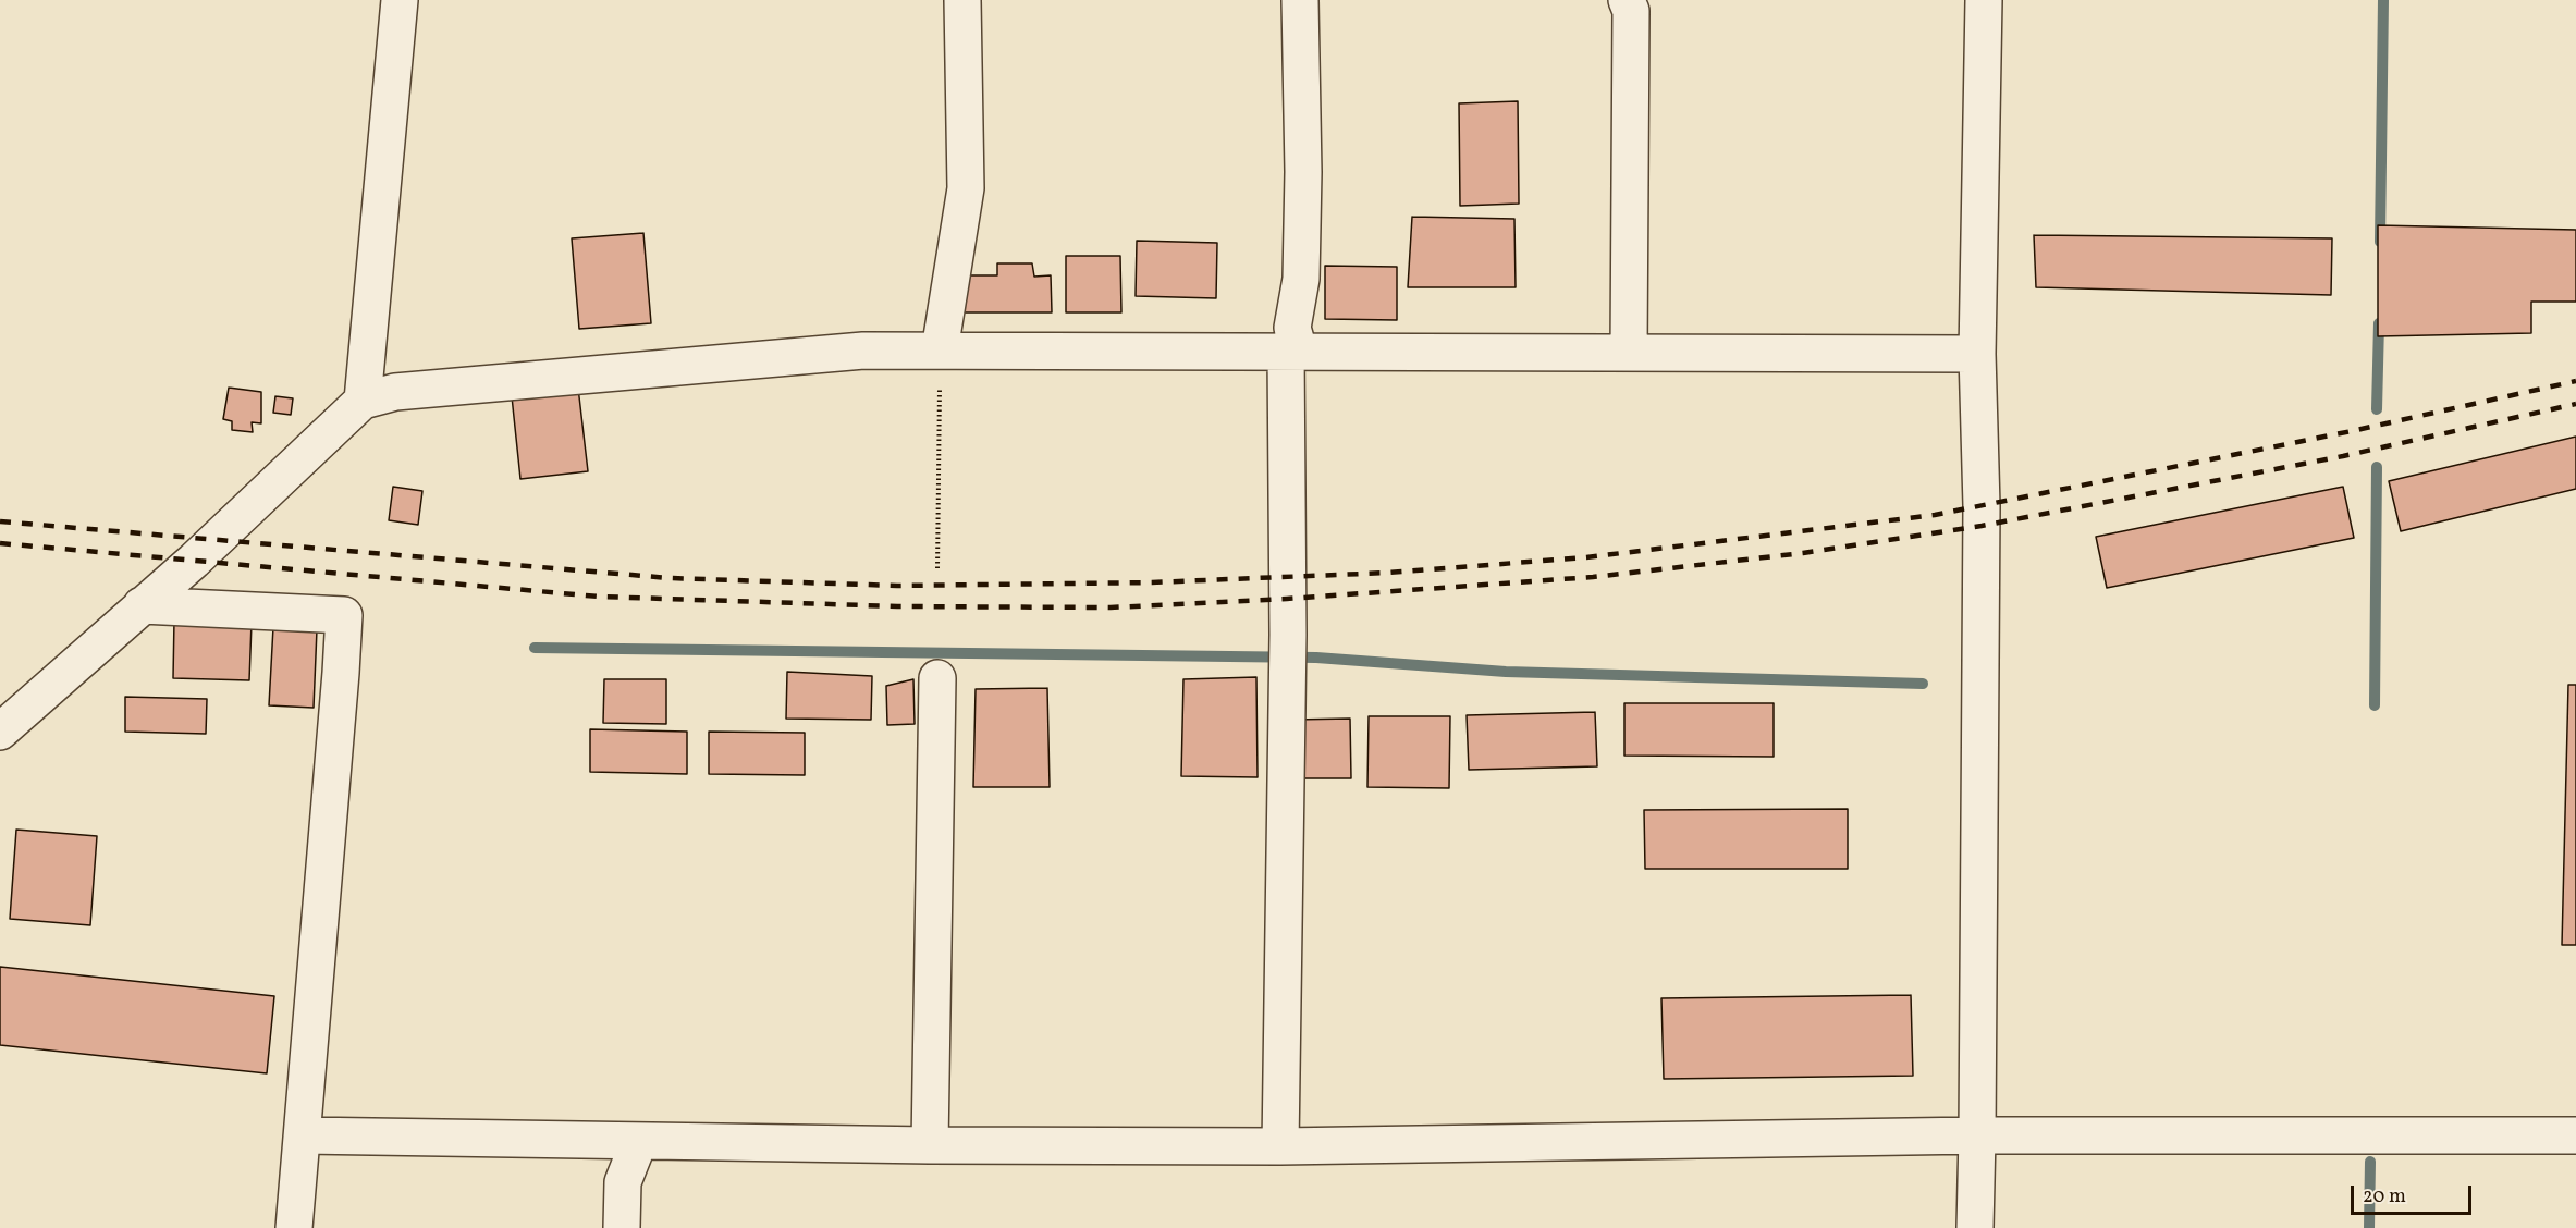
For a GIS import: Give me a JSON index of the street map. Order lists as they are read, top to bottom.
{
  "scale_bar": "20 m"
}
